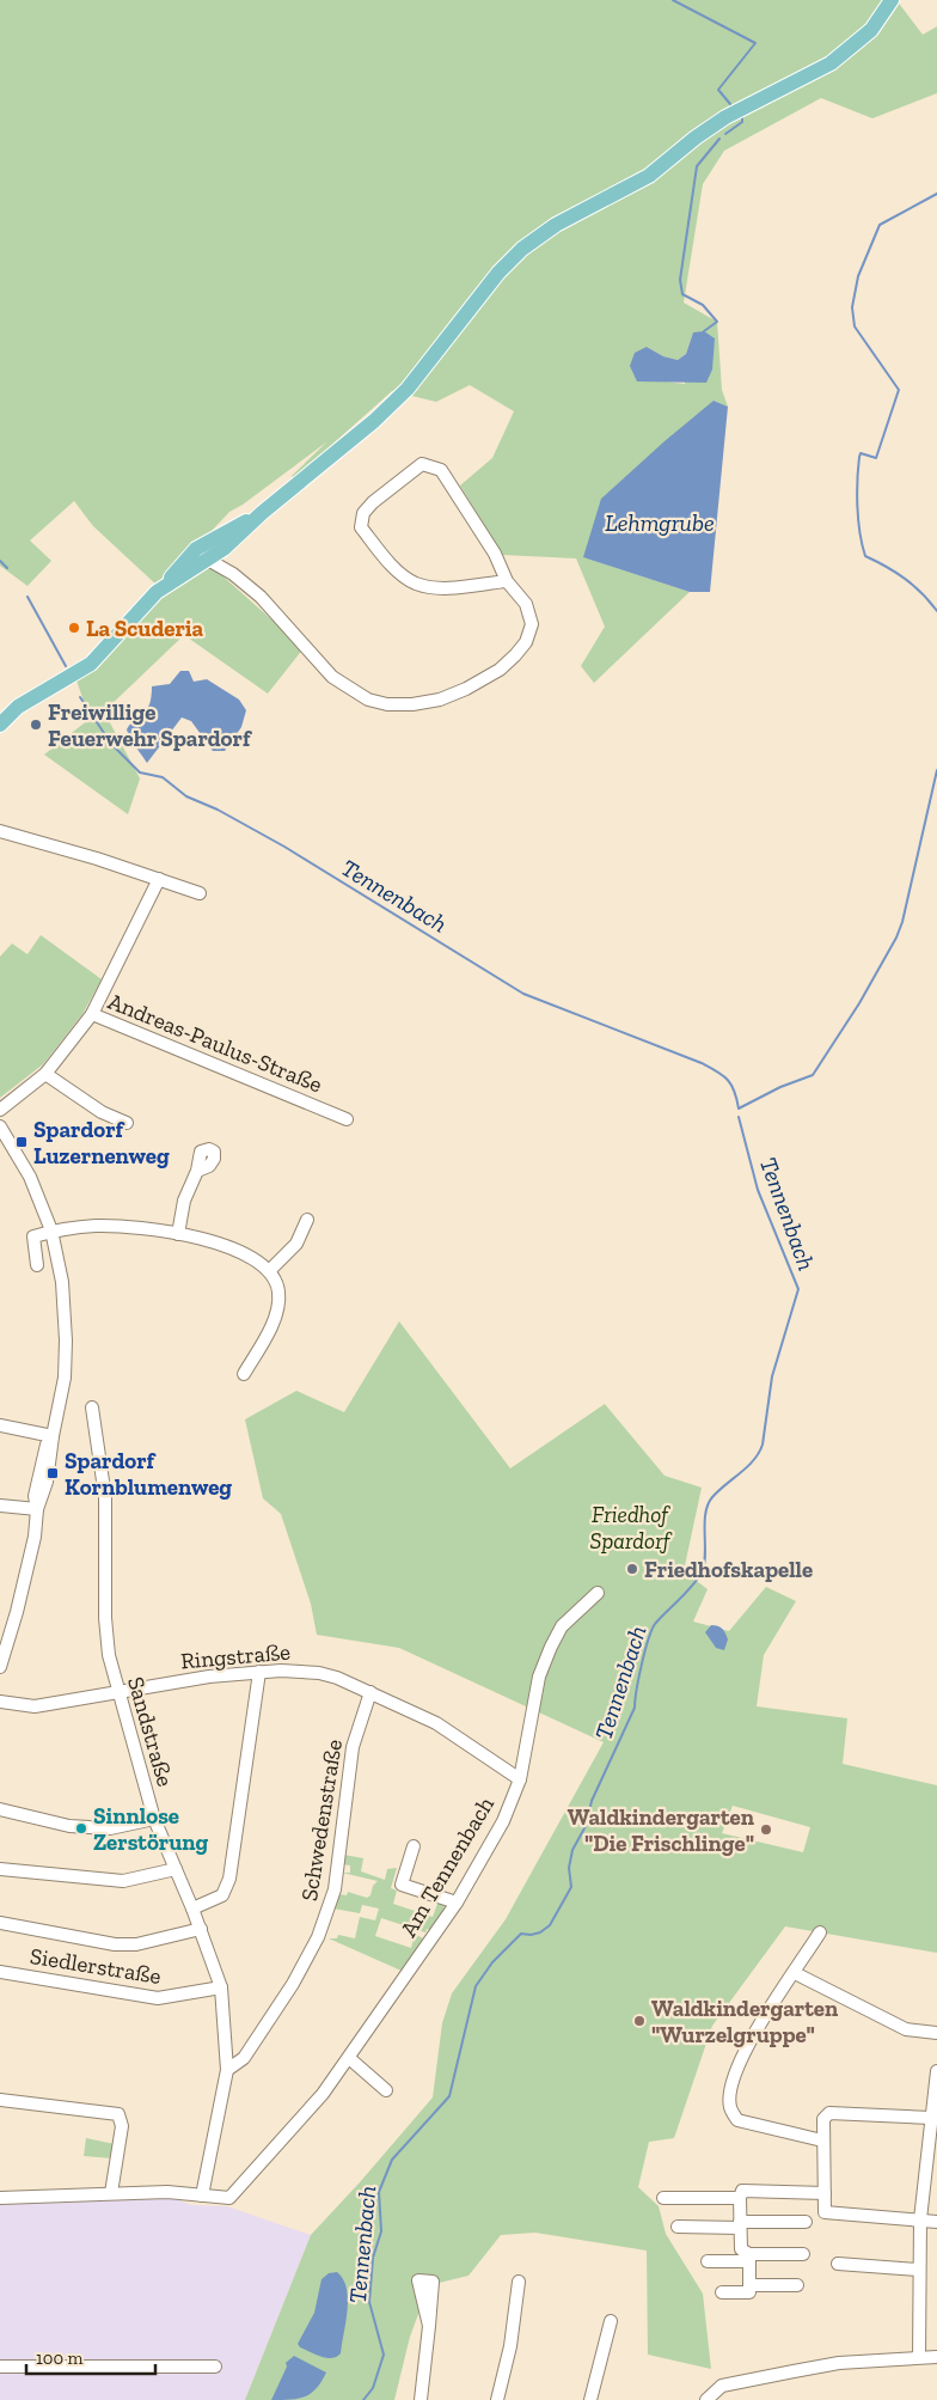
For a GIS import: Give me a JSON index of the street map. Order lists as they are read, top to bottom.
{
  "streets": {
    "street": [
      "Andreas-Paulus-Straße",
      "Ringstraße",
      "Sandstraße",
      "Schwedenstraße",
      "Am Tennenbach",
      "Siedlerstraße"
    ]
  },
  "crossings": [
    ["Ringstraße", "Sandstraße"],
    ["Ringstraße", "Schwedenstraße"],
    ["Ringstraße", "Am Tennenbach"],
    ["Sandstraße", "Schwedenstraße"],
    ["Sandstraße", "Am Tennenbach"],
    ["Sandstraße", "Siedlerstraße"]
  ],
  "water": ["Lehmgrube", "Tennenbach"],
  "parks": ["Friedhof Spardorf"],
  "places": {
    "other": [
      "La Scuderia",
      "Freiwillige Feuerwehr Spardorf",
      "Friedhofskapelle",
      "Sinnlose Zerstörung",
      "Waldkindergarten \"Die Frischlinge\"",
      "Waldkindergarten \"Wurzelgruppe\""
    ],
    "transit": ["Spardorf Luzernenweg", "Spardorf Kornblumenweg"]
  },
  "scale_bar": "100 m"
}
